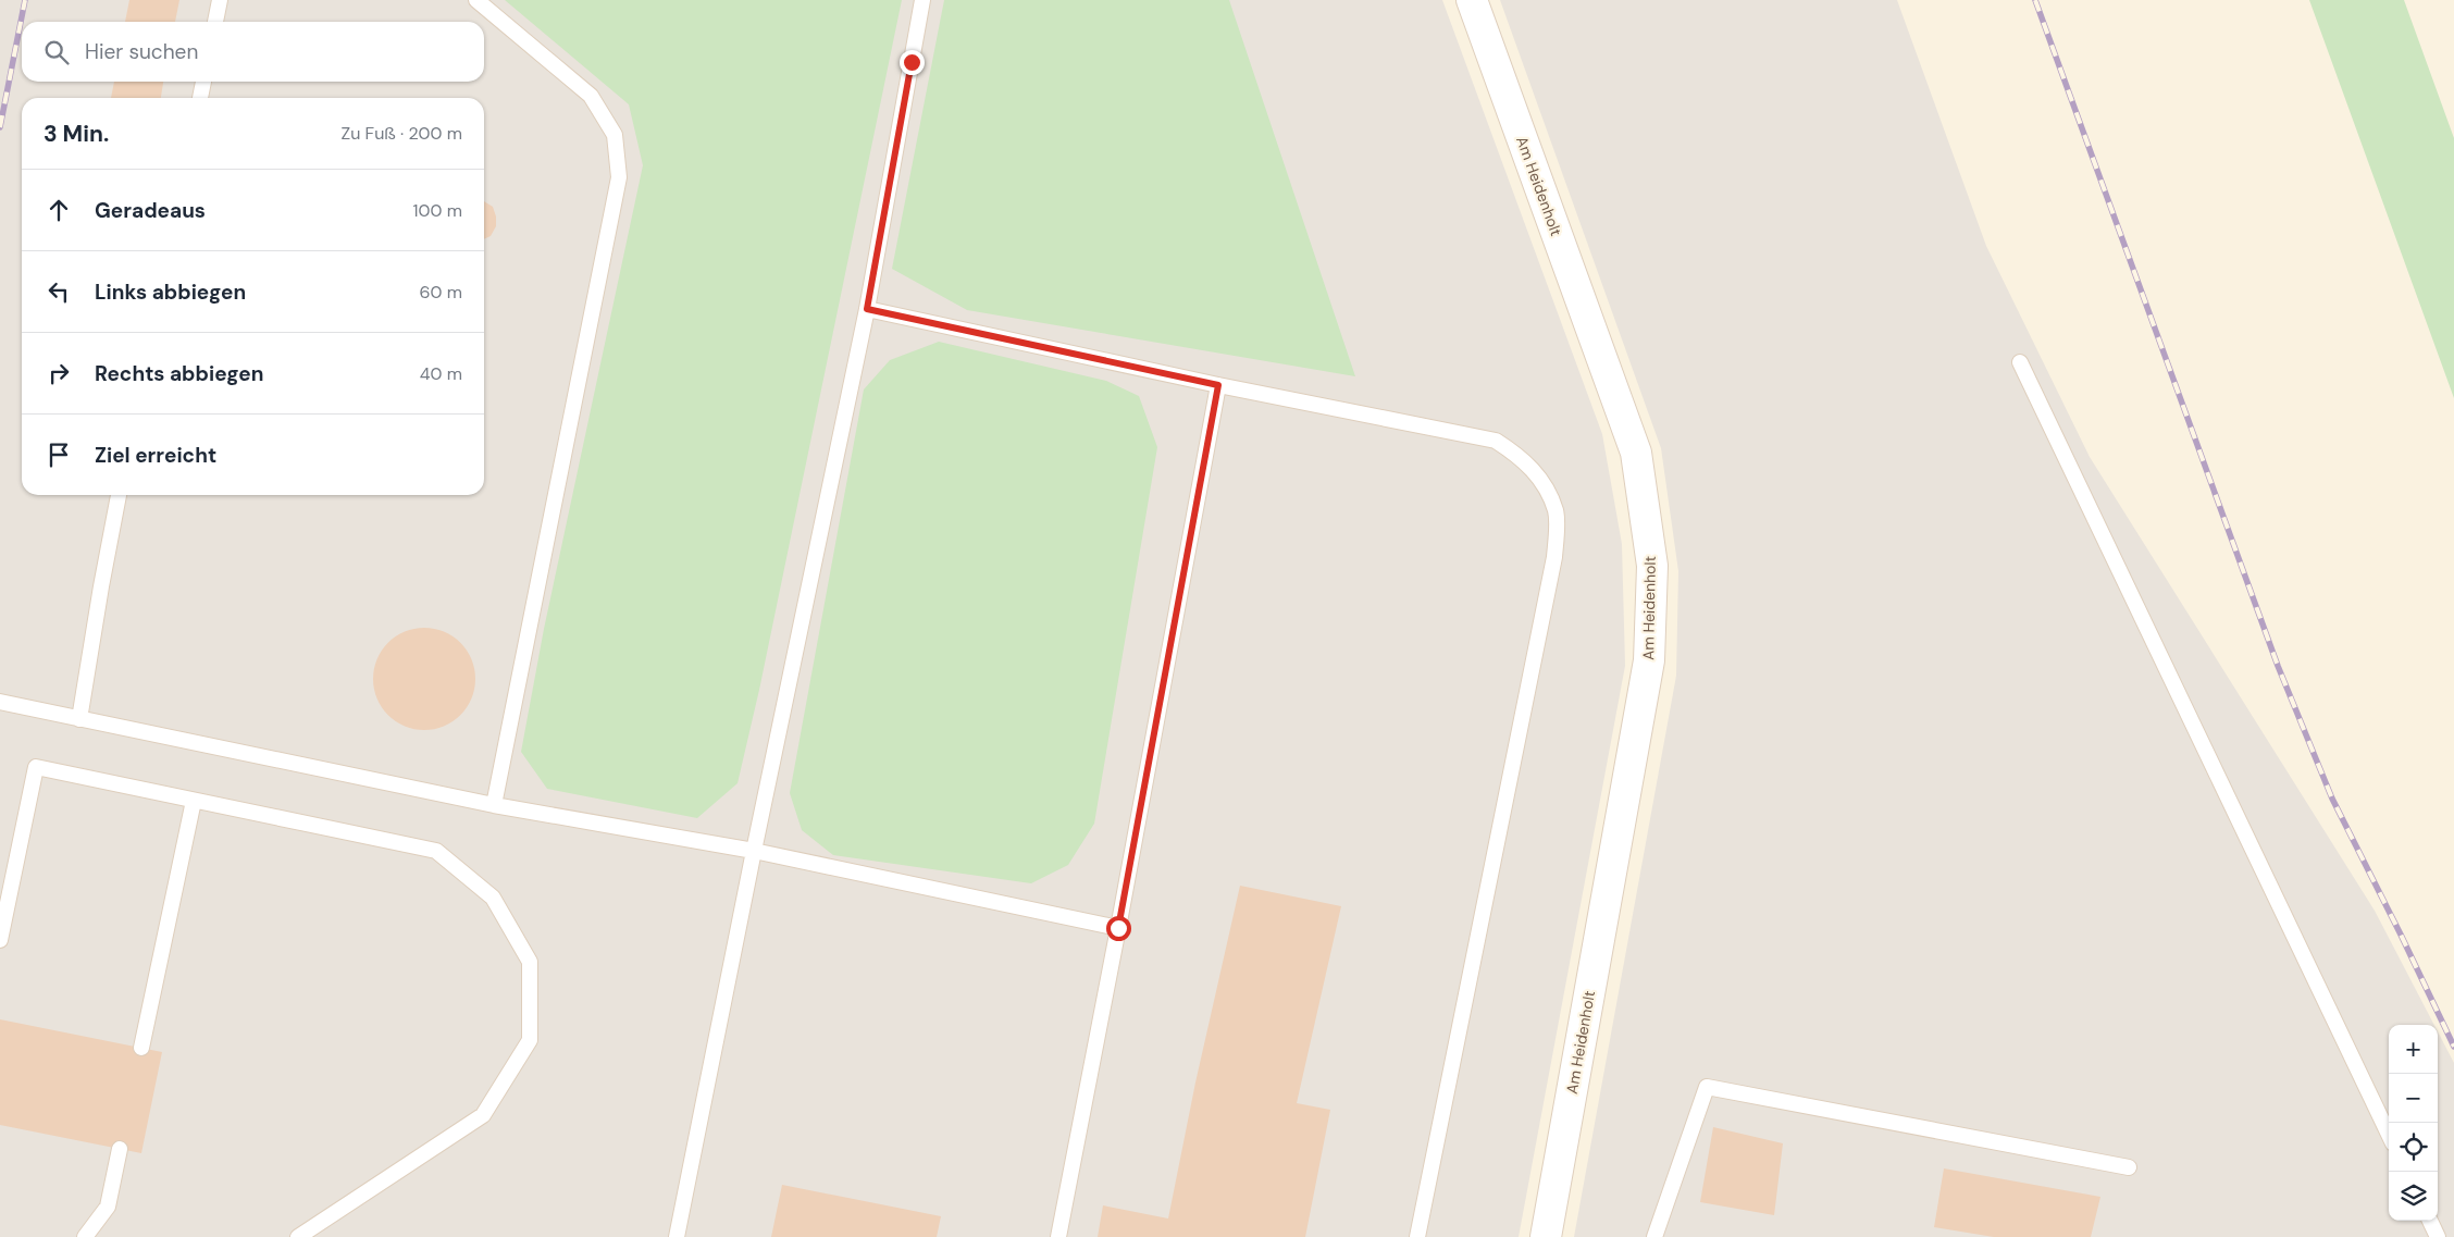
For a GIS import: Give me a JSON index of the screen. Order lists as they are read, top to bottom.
{
  "streets": {
    "street": ["Am Heidenholt"]
  },
  "page": {
    "search": "Hier suchen",
    "heading": ["3 Min.", "Zu Fuß · 200 m"],
    "list": [
      ["Geradeaus", "100 m"],
      ["Links abbiegen", "60 m"],
      ["Rechts abbiegen", "40 m"],
      "Ziel erreicht"
    ],
    "map_buttons": ["+", "−"]
  }
}
